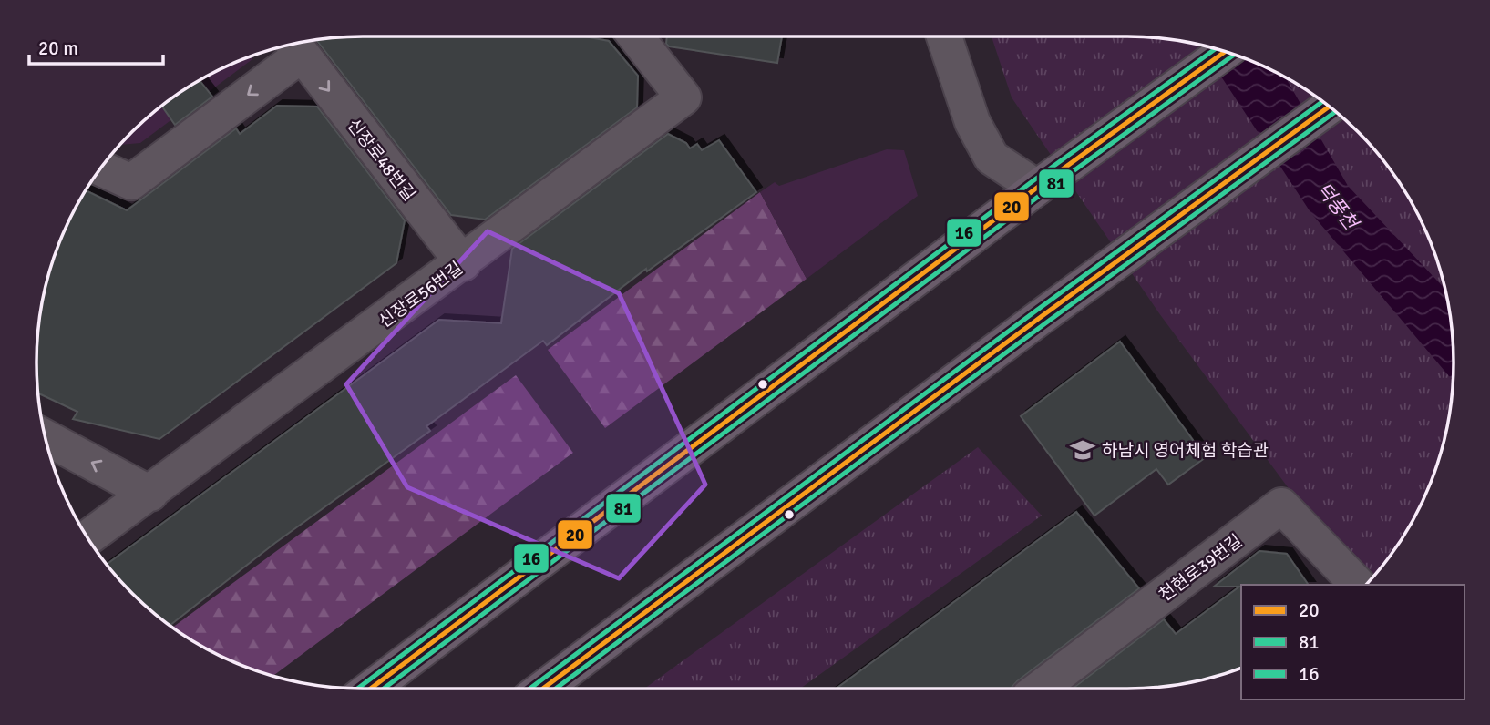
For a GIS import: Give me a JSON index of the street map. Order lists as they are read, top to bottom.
{
  "streets": {
    "street": ["신장로48번길", "신장로56번길", "천현로39번길"]
  },
  "crossings": [
    ["신장로48번길", "신장로56번길"]
  ],
  "water": ["덕풍천"],
  "places": {
    "school or university": ["하남시 영어체험 학습관"]
  },
  "lines": ["transit line 16", "transit line 20", "transit line 81"],
  "legend": ["20", "81", "16"],
  "scale_bar": "20 m"
}
